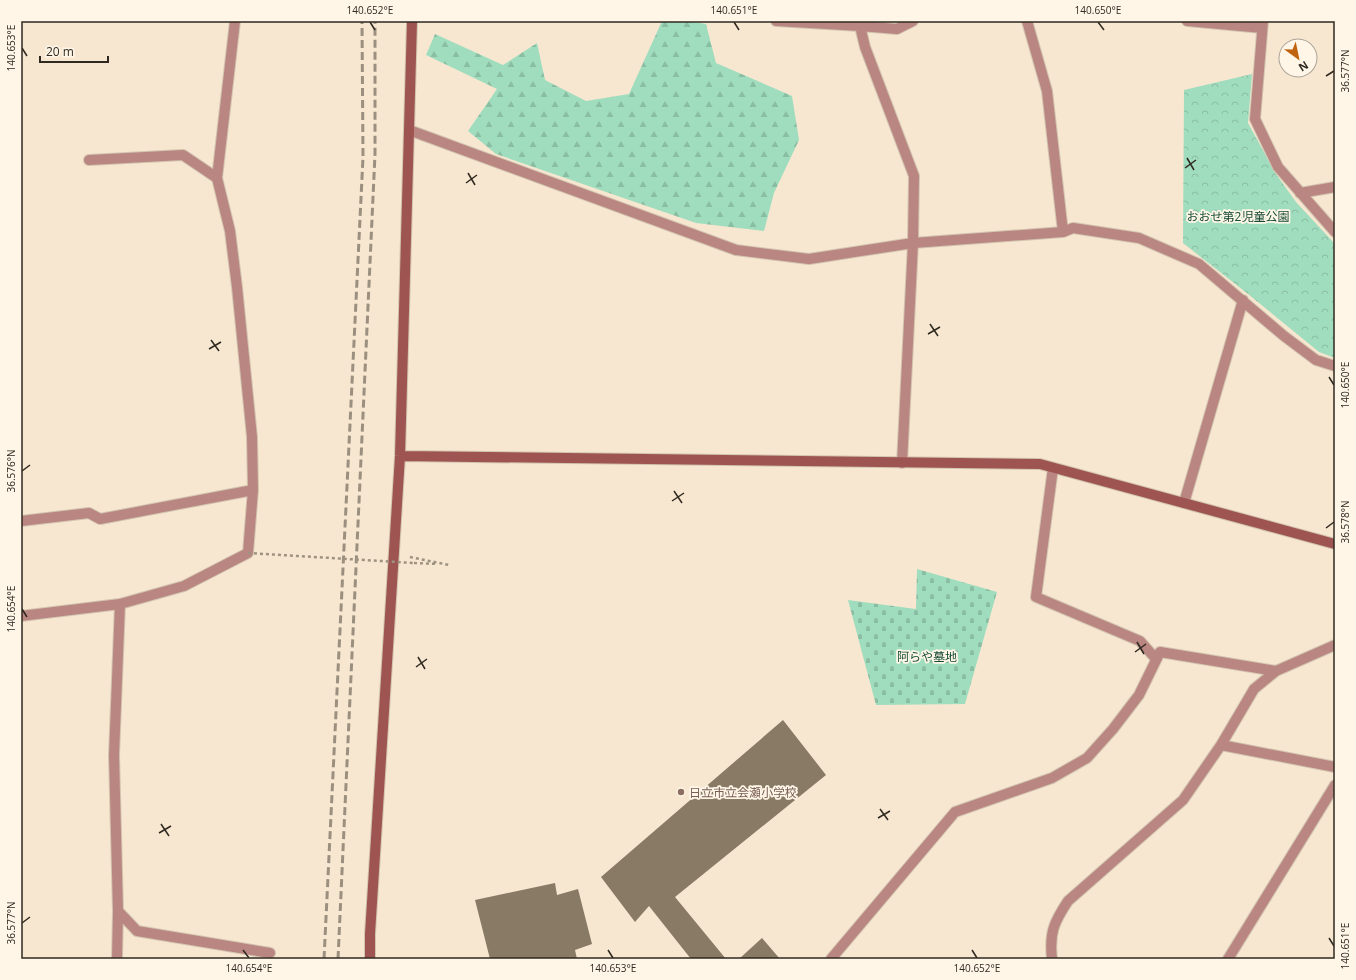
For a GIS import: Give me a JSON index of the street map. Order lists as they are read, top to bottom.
{
  "parks": ["おおせ第2児童公園", "阿らや墓地"],
  "places": ["日立市立会瀬小学校"],
  "scale_bar": "20 m",
  "north": "bottom right",
  "coordinates": [
    "140.652°E",
    "140.651°E",
    "140.650°E",
    "140.653°E",
    "36.577°N",
    "36.576°N",
    "36.578°N",
    "140.654°E"
  ]
}
